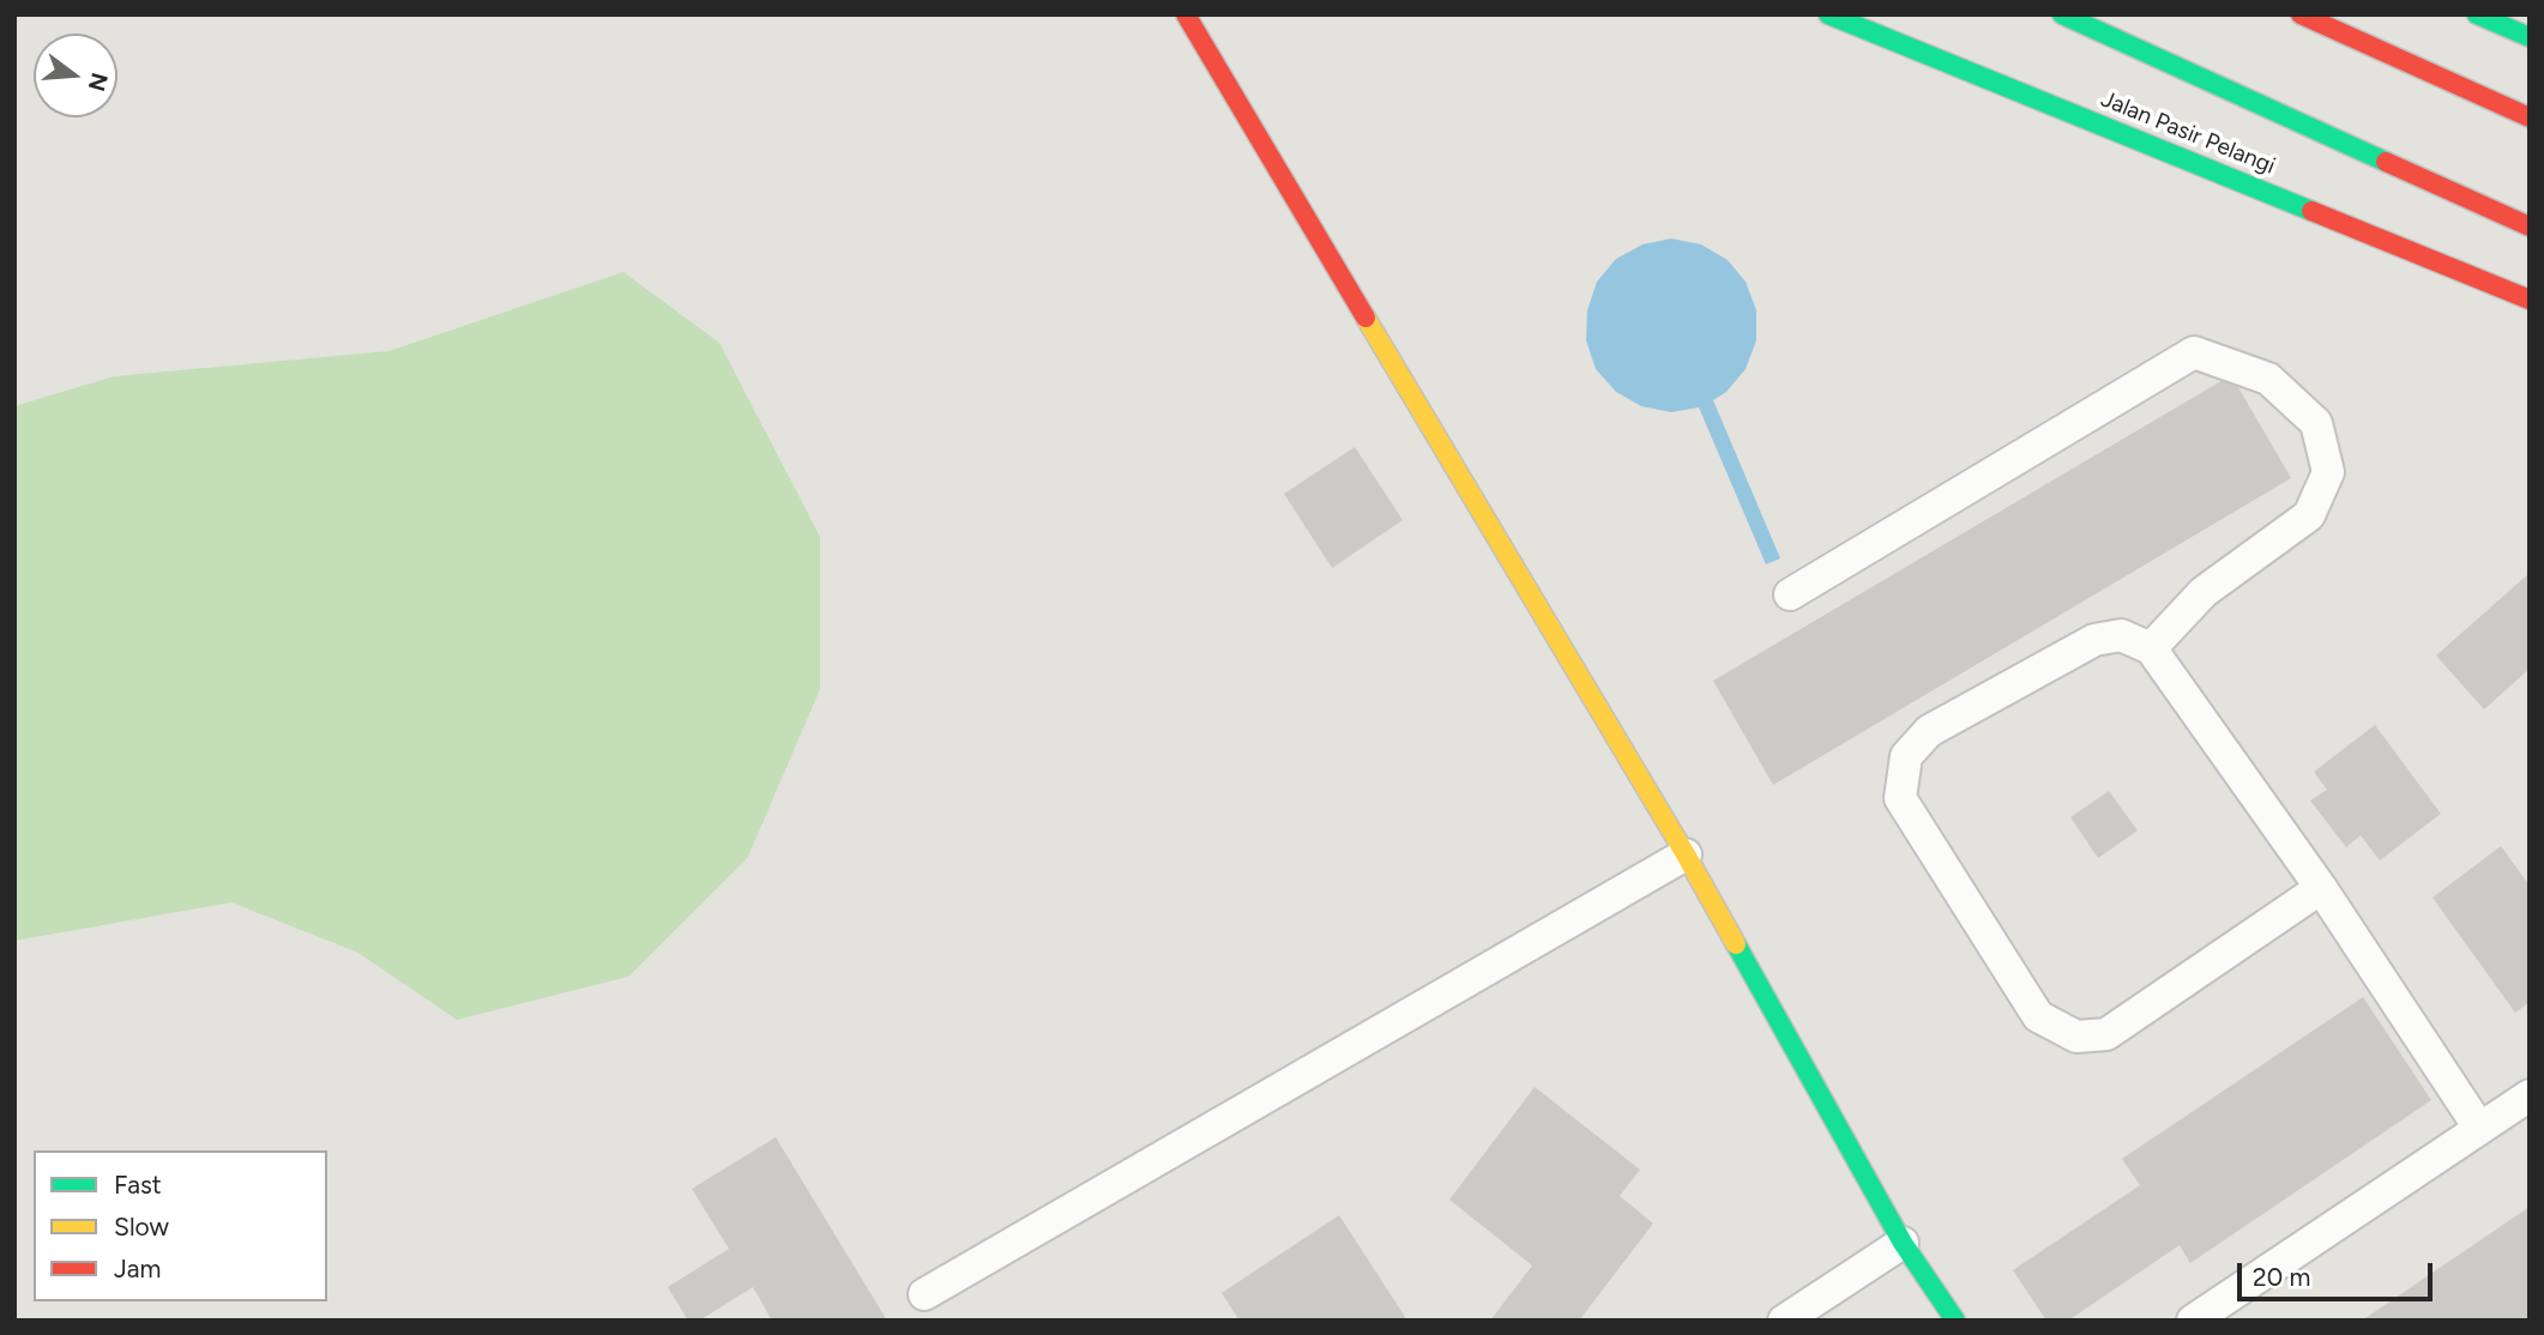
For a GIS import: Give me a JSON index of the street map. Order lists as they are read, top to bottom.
{
  "streets": {
    "main road": ["Jalan Pasir Pelangi"]
  },
  "legend": ["Fast", "Slow", "Jam"],
  "scale_bar": "20 m",
  "north": "right"
}
